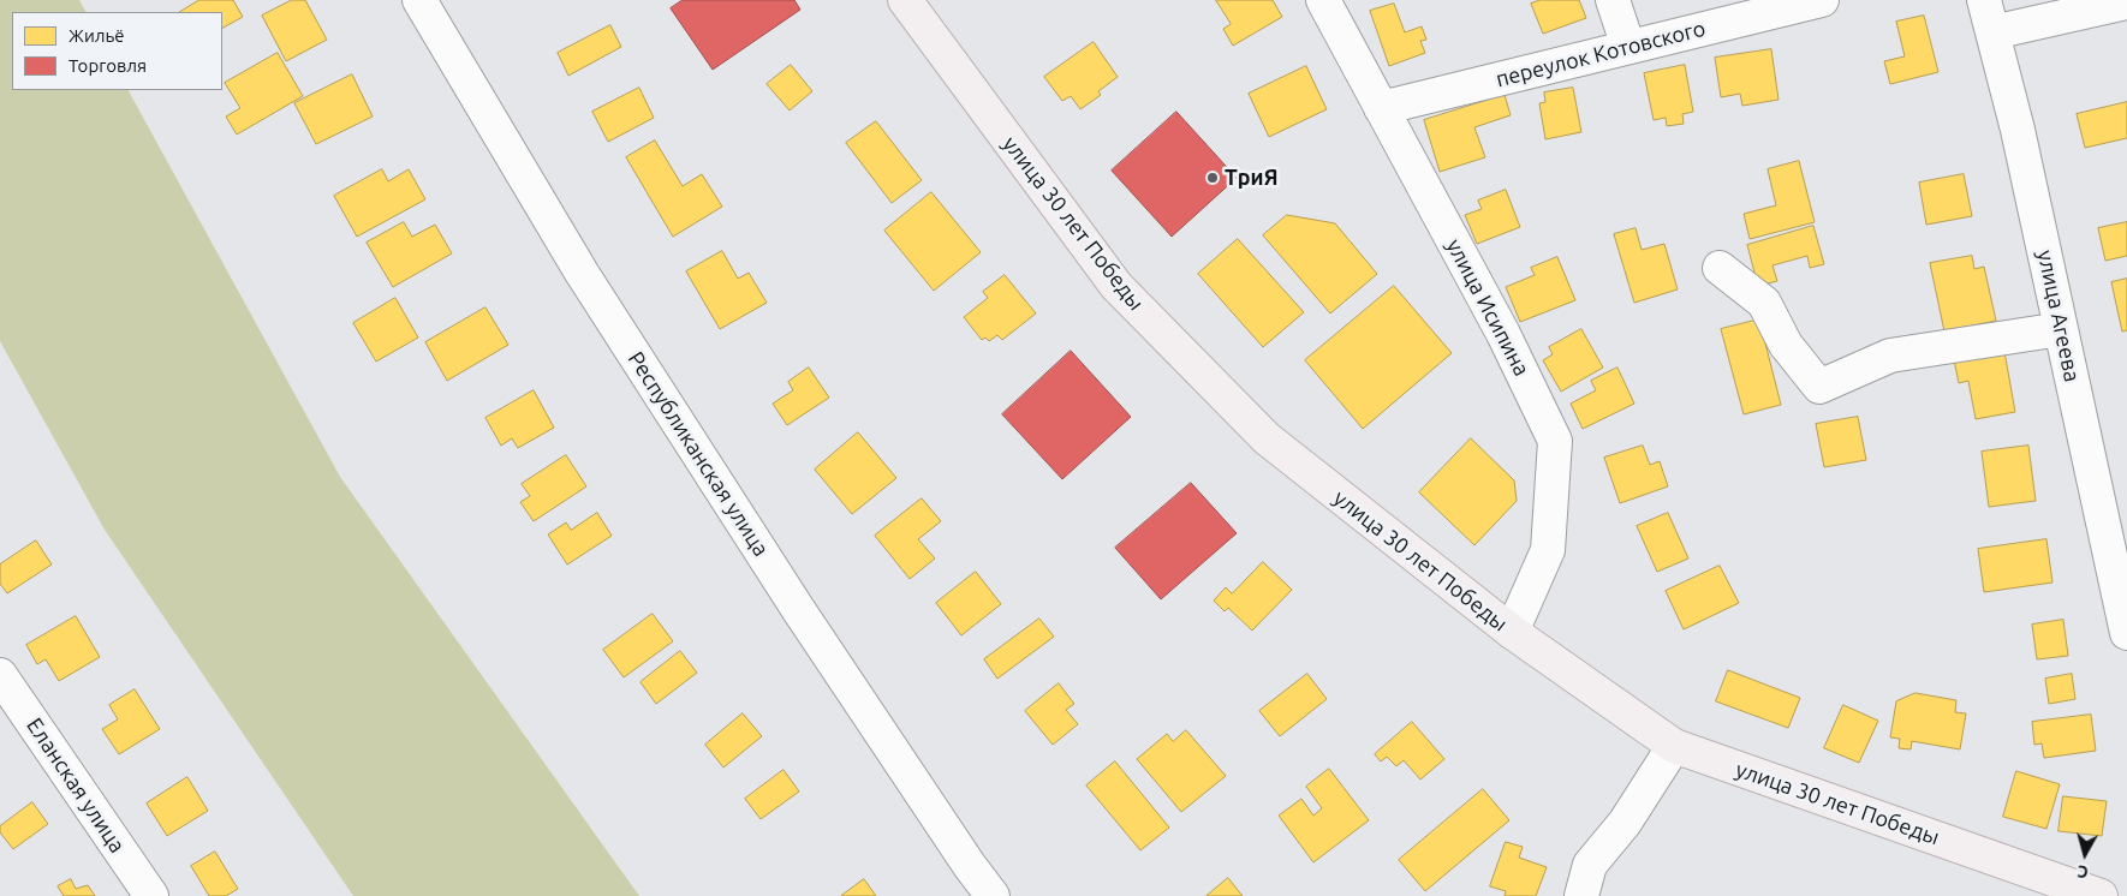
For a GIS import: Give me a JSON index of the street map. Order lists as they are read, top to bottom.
{
  "streets": {
    "main road": ["улица 30 лет Победы"],
    "street": [
      "переулок Котовского",
      "улица Исипина",
      "улица Агеева",
      "Республиканская улица",
      "Еланская улица"
    ]
  },
  "crossings": [
    ["переулок Котовского", "улица Исипина"],
    ["улица 30 лет Победы", "улица Исипина"]
  ],
  "places": ["ТриЯ"],
  "legend": ["Жильё", "Торговля"],
  "north": "bottom"
}
